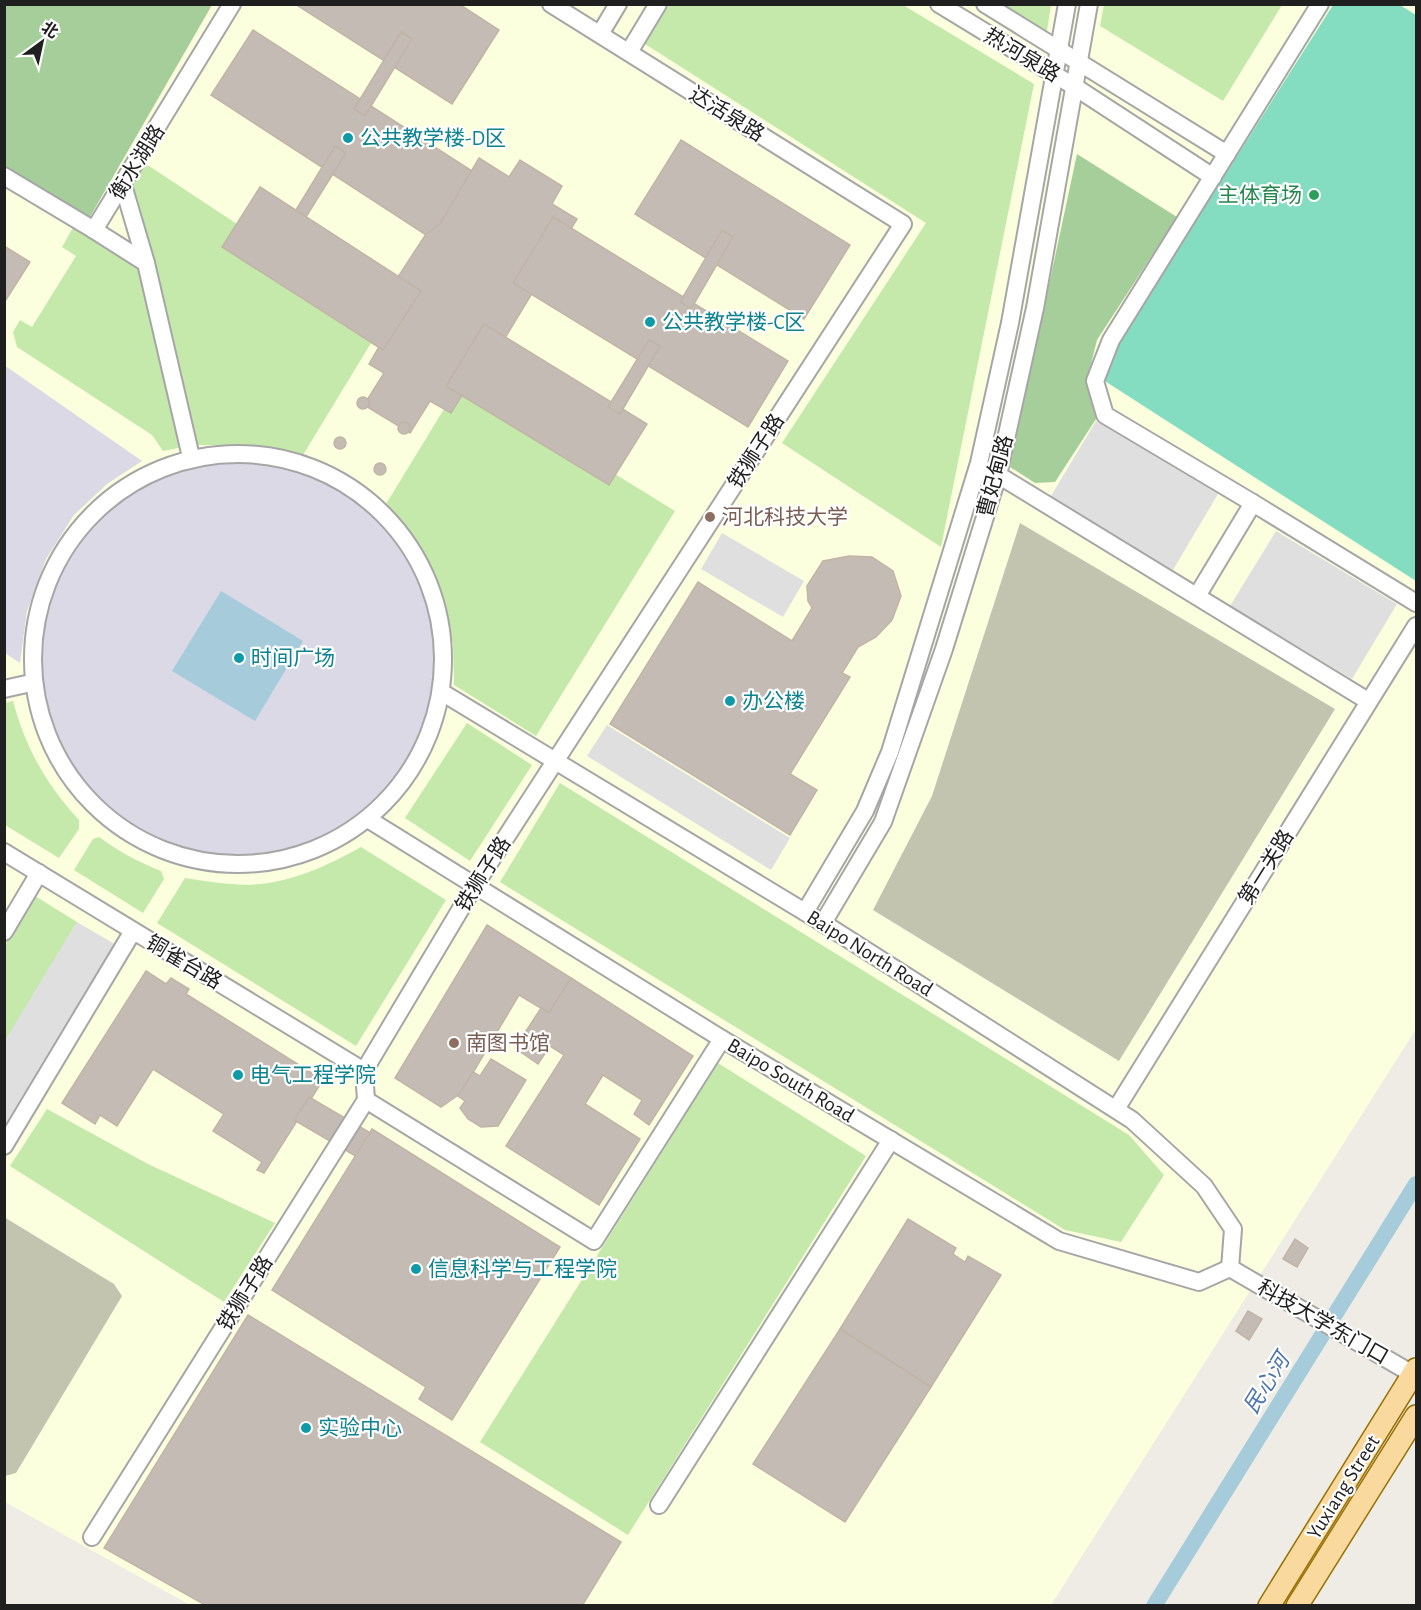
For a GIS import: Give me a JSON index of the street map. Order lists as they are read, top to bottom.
{
  "streets": {
    "main road": ["Yuxiang Street"],
    "street": [
      "热河泉路",
      "达活泉路",
      "衡水湖路",
      "铁狮子路",
      "曹妃甸路",
      "第一关路",
      "Baipo North Road",
      "铜雀台路",
      "Baipo South Road",
      "科技大学东门口"
    ]
  },
  "crossings": [
    ["热河泉路", "曹妃甸路"],
    ["达活泉路", "铁狮子路"],
    ["铁狮子路", "Baipo North Road"],
    ["铁狮子路", "铜雀台路"],
    ["铁狮子路", "Baipo South Road"],
    ["曹妃甸路", "Baipo North Road"],
    ["第一关路", "Baipo North Road"],
    ["Baipo North Road", "Baipo South Road"],
    ["Baipo North Road", "科技大学东门口"],
    ["Baipo South Road", "科技大学东门口"],
    ["科技大学东门口", "Yuxiang Street"]
  ],
  "water": ["民心河"],
  "places": [
    "公共教学楼-D区",
    "主体育场",
    "公共教学楼-C区",
    "河北科技大学",
    "时间广场",
    "办公楼",
    "南图书馆",
    "电气工程学院",
    "信息科学与工程学院",
    "实验中心"
  ],
  "north": "top right"
}
